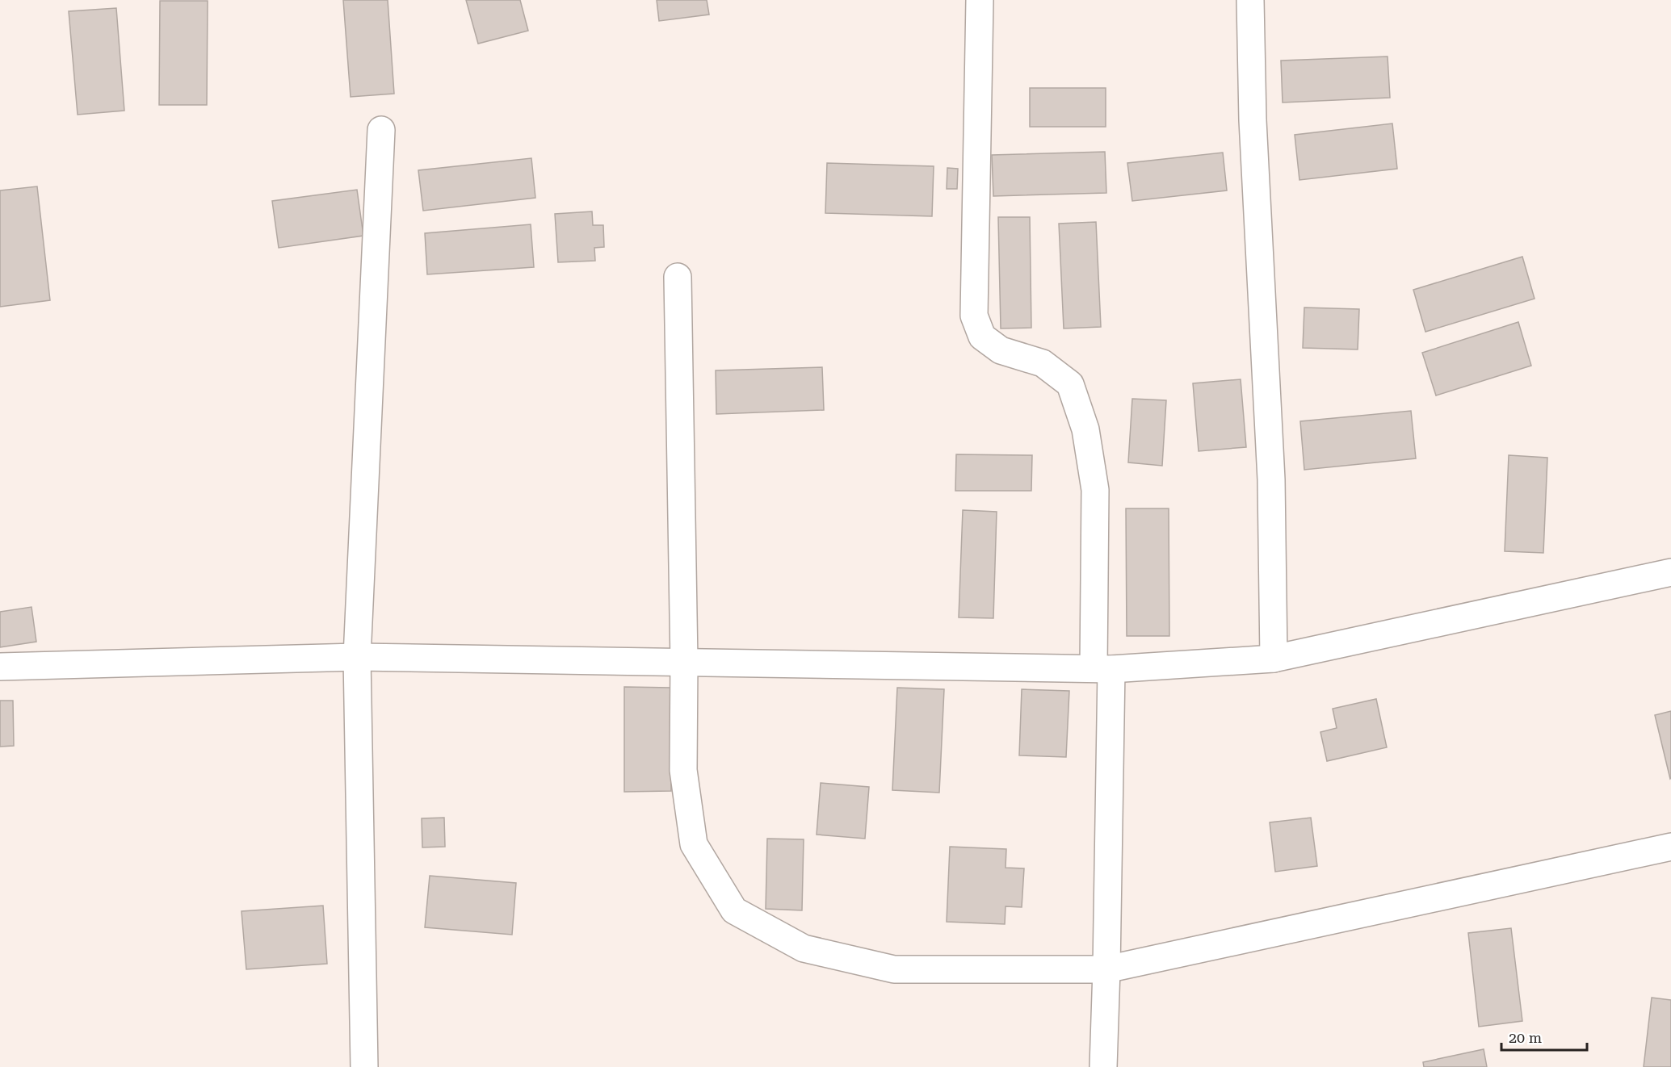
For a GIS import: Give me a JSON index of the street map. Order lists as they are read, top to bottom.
{
  "scale_bar": "20 m"
}
